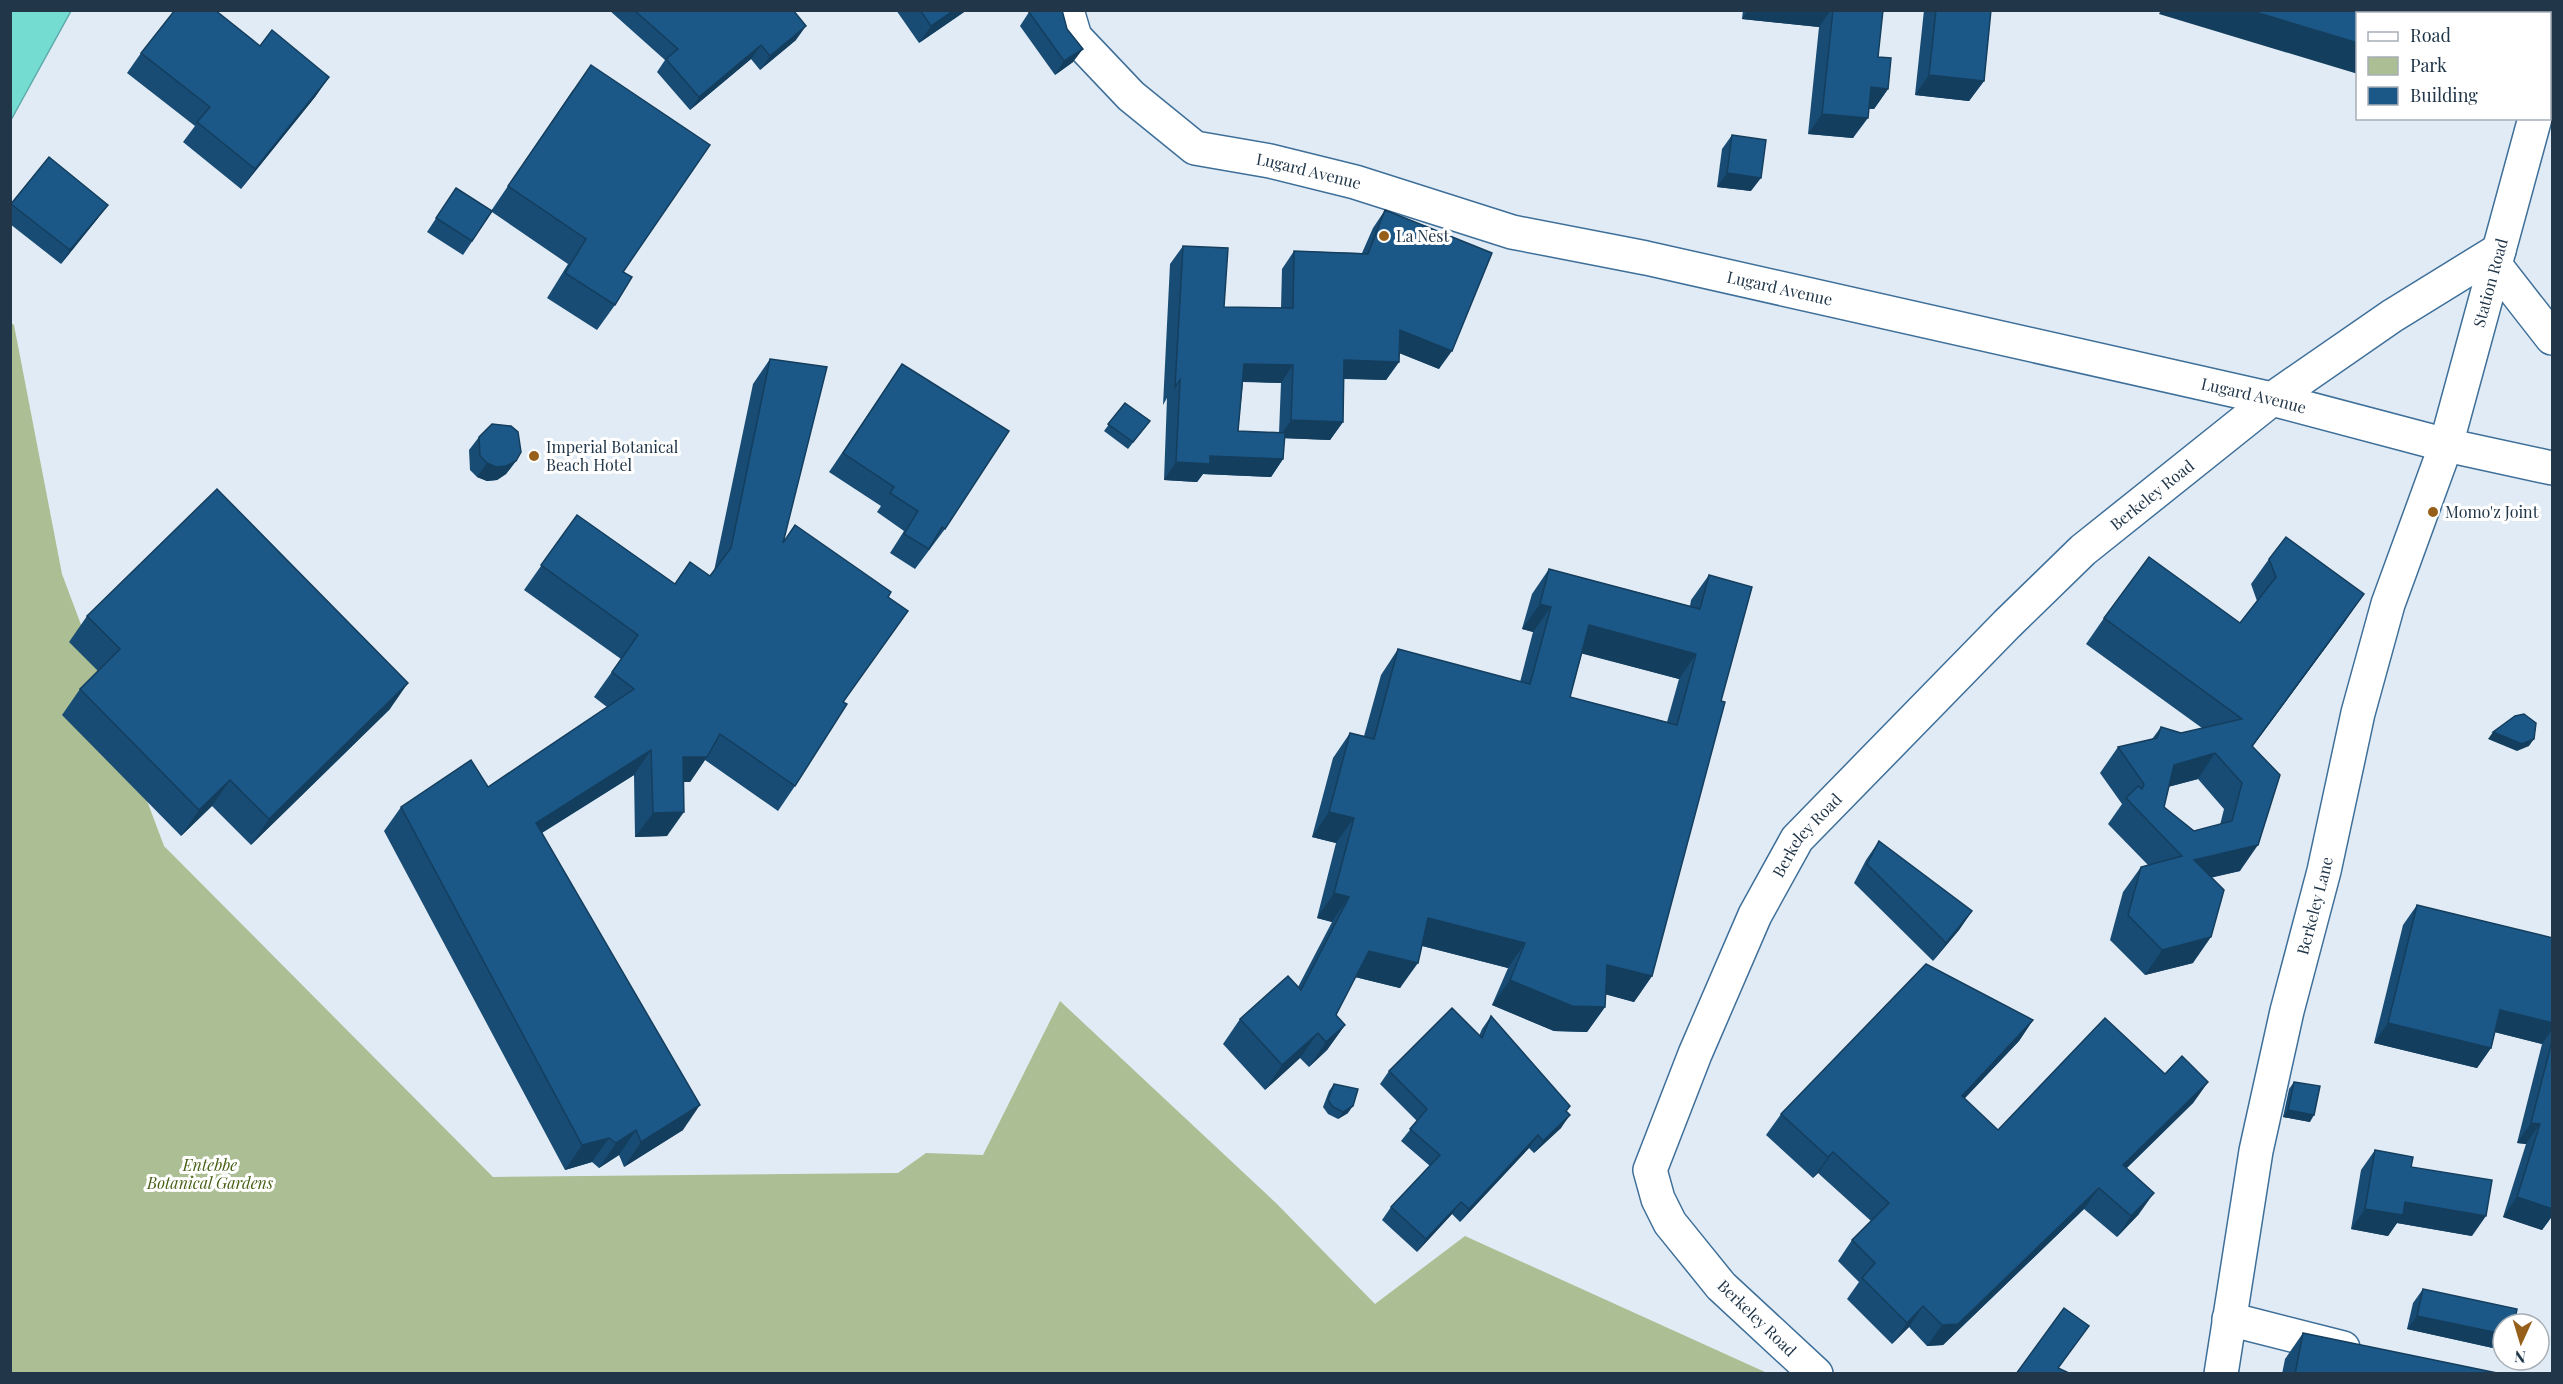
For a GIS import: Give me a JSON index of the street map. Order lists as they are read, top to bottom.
{
  "streets": {
    "street": [
      "Lugard Avenue",
      "Station Road",
      "Berkeley Road",
      "Berkeley Lane"
    ]
  },
  "crossings": [
    ["Lugard Avenue", "Station Road"],
    ["Lugard Avenue", "Berkeley Road"],
    ["Lugard Avenue", "Berkeley Lane"],
    ["Station Road", "Berkeley Road"],
    ["Station Road", "Berkeley Lane"]
  ],
  "parks": ["Entebbe Botanical Gardens"],
  "places": ["La Nest", "Imperial Botanical Beach Hotel", "Momo'z Joint"],
  "legend": ["Road", "Park", "Building"],
  "north": "bottom"
}
